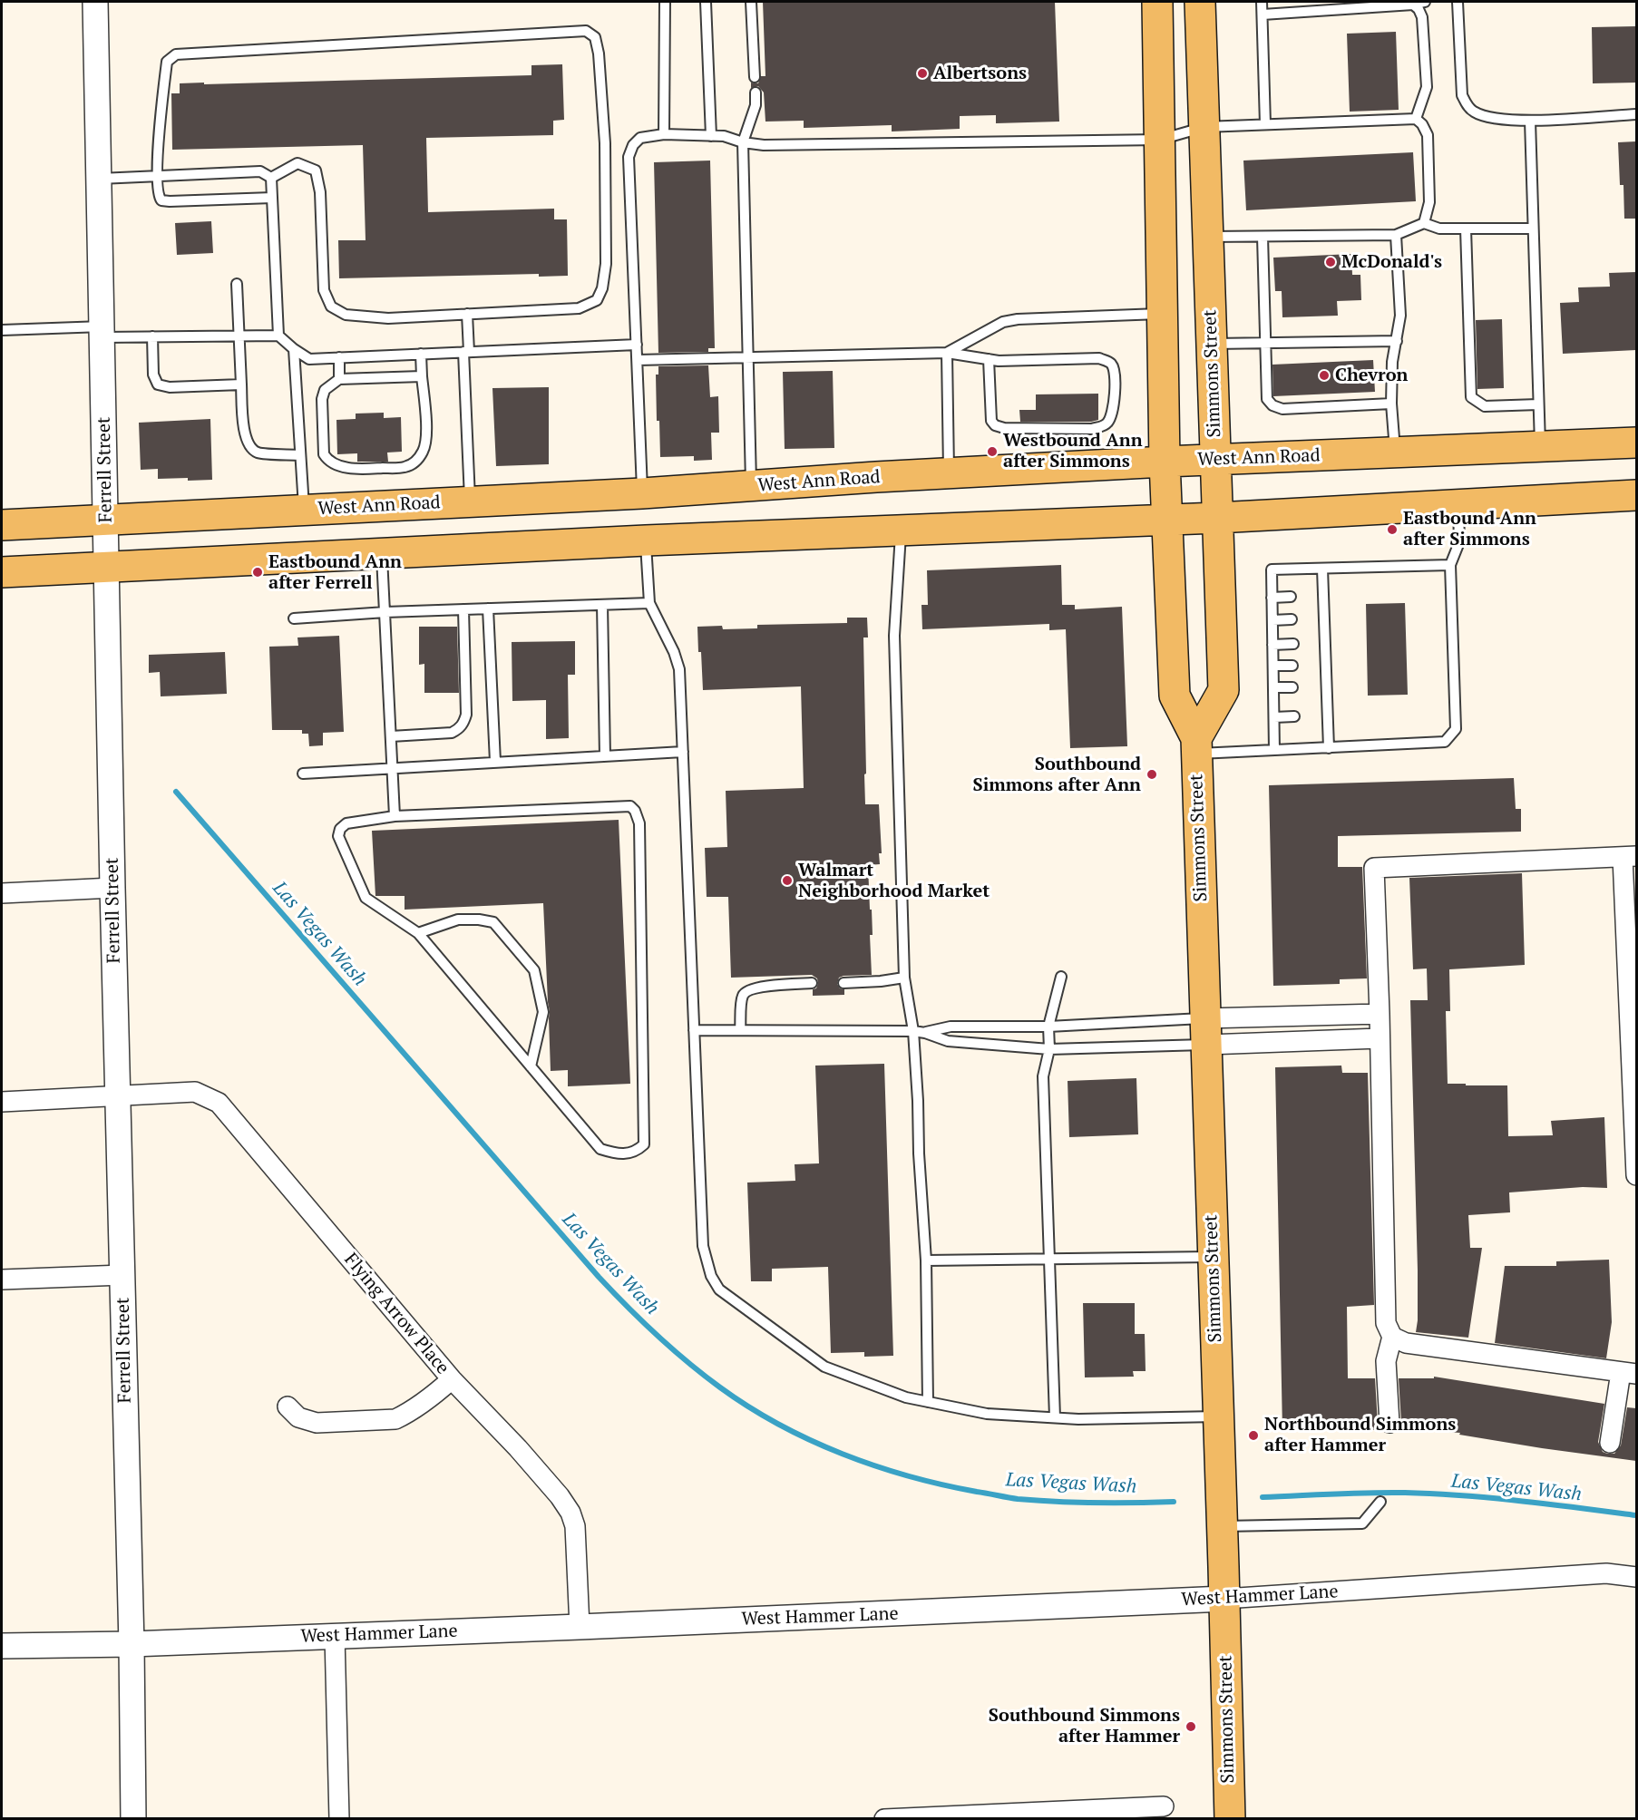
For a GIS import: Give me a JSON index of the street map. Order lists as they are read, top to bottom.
{
  "streets": {
    "main road": ["Simmons Street", "West Ann Road"],
    "street": ["Ferrell Street", "Flying Arrow Place", "West Hammer Lane"]
  },
  "crossings": [
    ["Simmons Street", "West Ann Road"],
    ["Simmons Street", "West Hammer Lane"],
    ["West Ann Road", "Ferrell Street"],
    ["Ferrell Street", "Flying Arrow Place"],
    ["Ferrell Street", "West Hammer Lane"],
    ["Flying Arrow Place", "West Hammer Lane"]
  ],
  "water": ["Las Vegas Wash"],
  "places": [
    "Albertsons",
    "McDonald's",
    "Chevron",
    "Westbound Ann after Simmons",
    "Eastbound Ann after Simmons",
    "Eastbound Ann after Ferrell",
    "Southbound Simmons after Ann",
    "Walmart Neighborhood Market",
    "Northbound Simmons after Hammer",
    "Southbound Simmons after Hammer"
  ]
}
